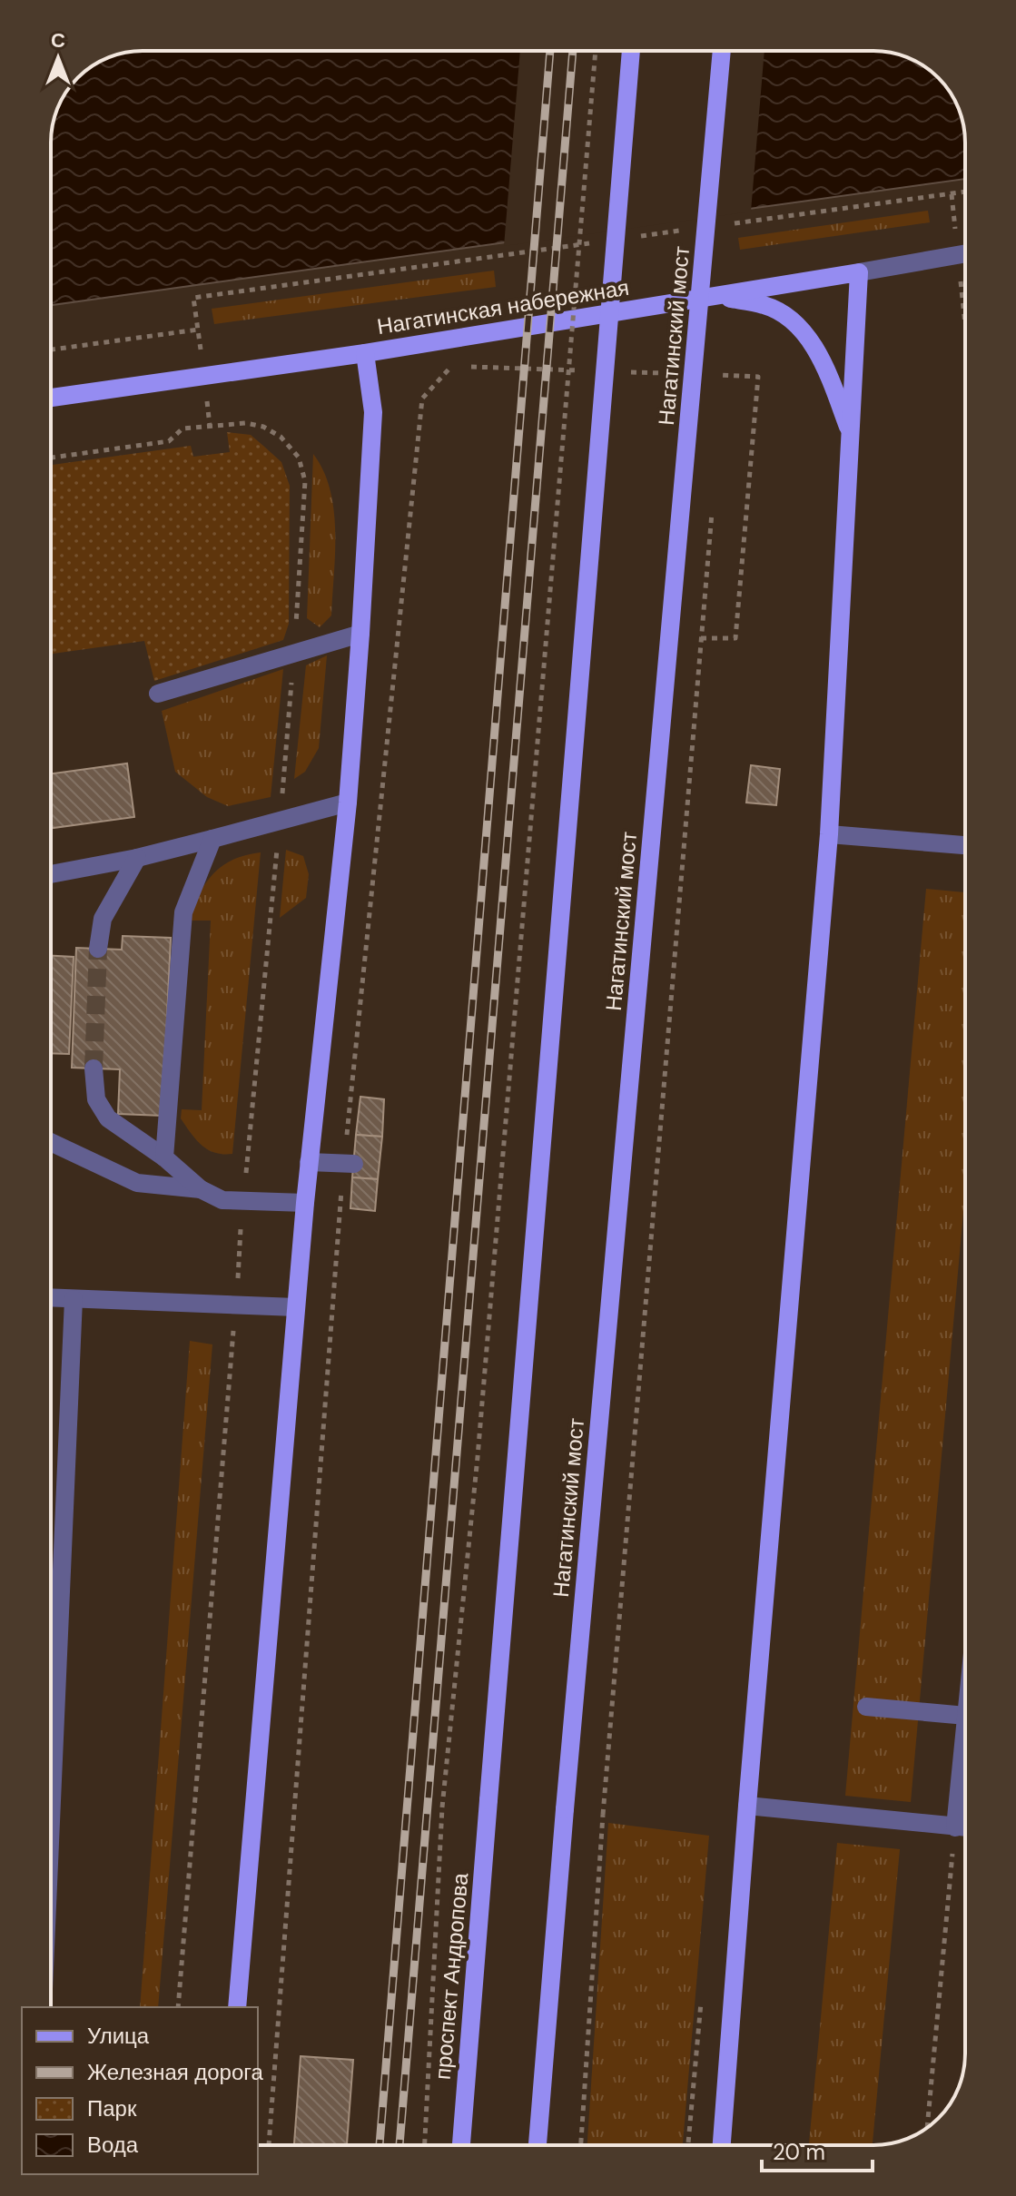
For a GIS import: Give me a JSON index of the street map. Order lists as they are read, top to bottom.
{
  "streets": {
    "main road": ["Нагатинская набережная", "Нагатинский мост", "проспект Андропова"]
  },
  "legend": [
    "Улица",
    "Железная дорога",
    "Парк",
    "Вода"
  ],
  "scale_bar": "20 m",
  "north": "top"
}
